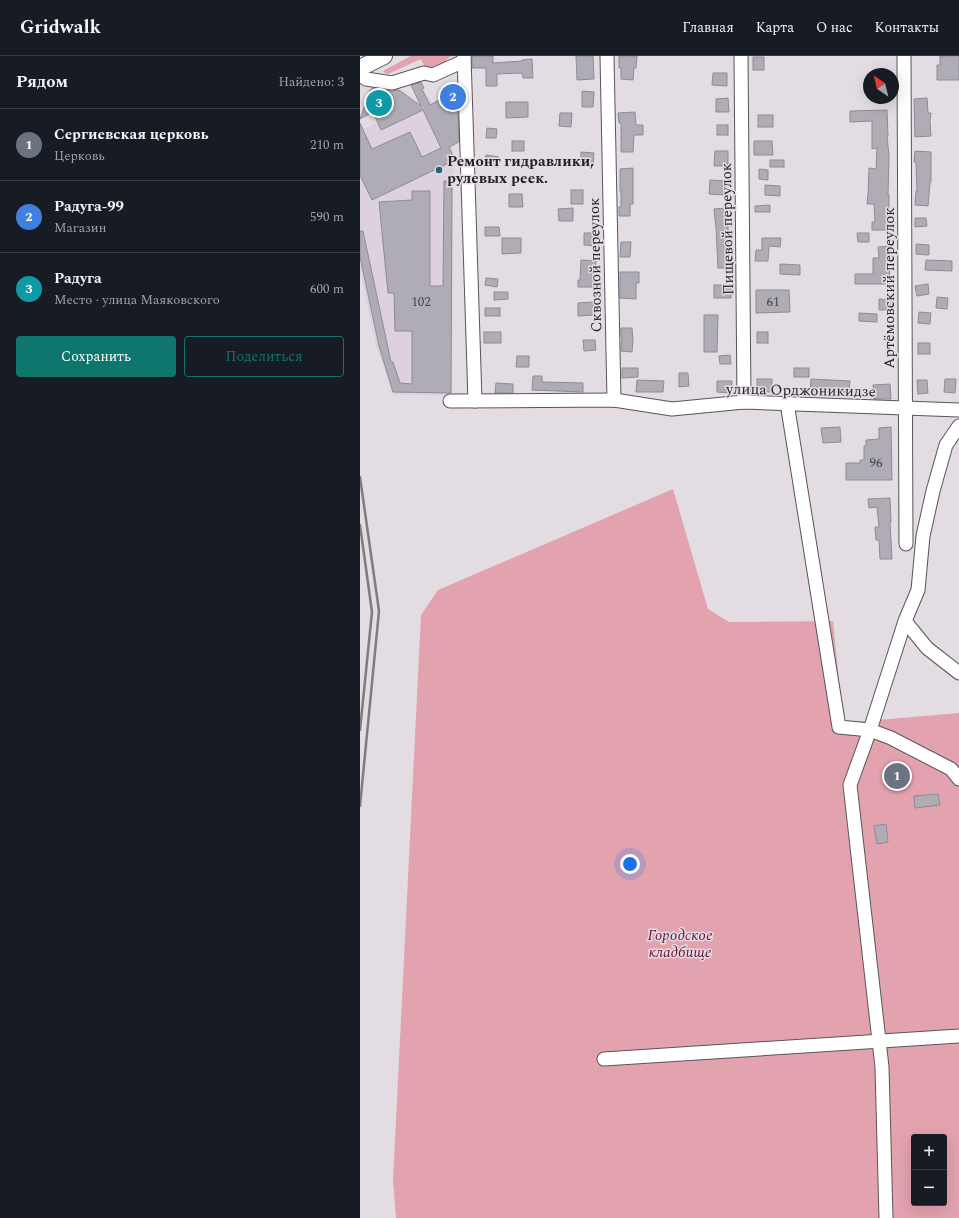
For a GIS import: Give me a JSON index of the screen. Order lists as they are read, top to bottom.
{
  "streets": {
    "street": [
      "Пищевой переулок",
      "Сквозной переулок",
      "Артёмовский переулок",
      "улица Орджоникидзе"
    ]
  },
  "crossings": [
    ["Пищевой переулок", "улица Орджоникидзе"],
    ["Сквозной переулок", "улица Орджоникидзе"],
    ["Артёмовский переулок", "улица Орджоникидзе"]
  ],
  "parks": ["Городское кладбище"],
  "places": ["Ремонт гидравлики, рулевых реек."],
  "house_numbers": ["102", "61", "96"],
  "north": "top left",
  "page": {
    "header": "Gridwalk",
    "nav": [
      "Главная",
      "Карта",
      "О нас",
      "Контакты"
    ],
    "heading": ["Рядом", "Найдено: 3"],
    "pins": ["2", "3", "1"],
    "list": [
      {
        "mark": "1",
        "name": "Сергиевская церковь",
        "note": "Церковь",
        "value": "210 m"
      },
      {
        "mark": "2",
        "name": "Радуга-99",
        "note": "Магазин",
        "value": "590 m"
      },
      {
        "mark": "3",
        "name": "Радуга",
        "note": "Место · улица Маяковского",
        "value": "600 m"
      }
    ],
    "buttons": ["Сохранить", "Поделиться"],
    "map_buttons": ["+", "−"]
  }
}
